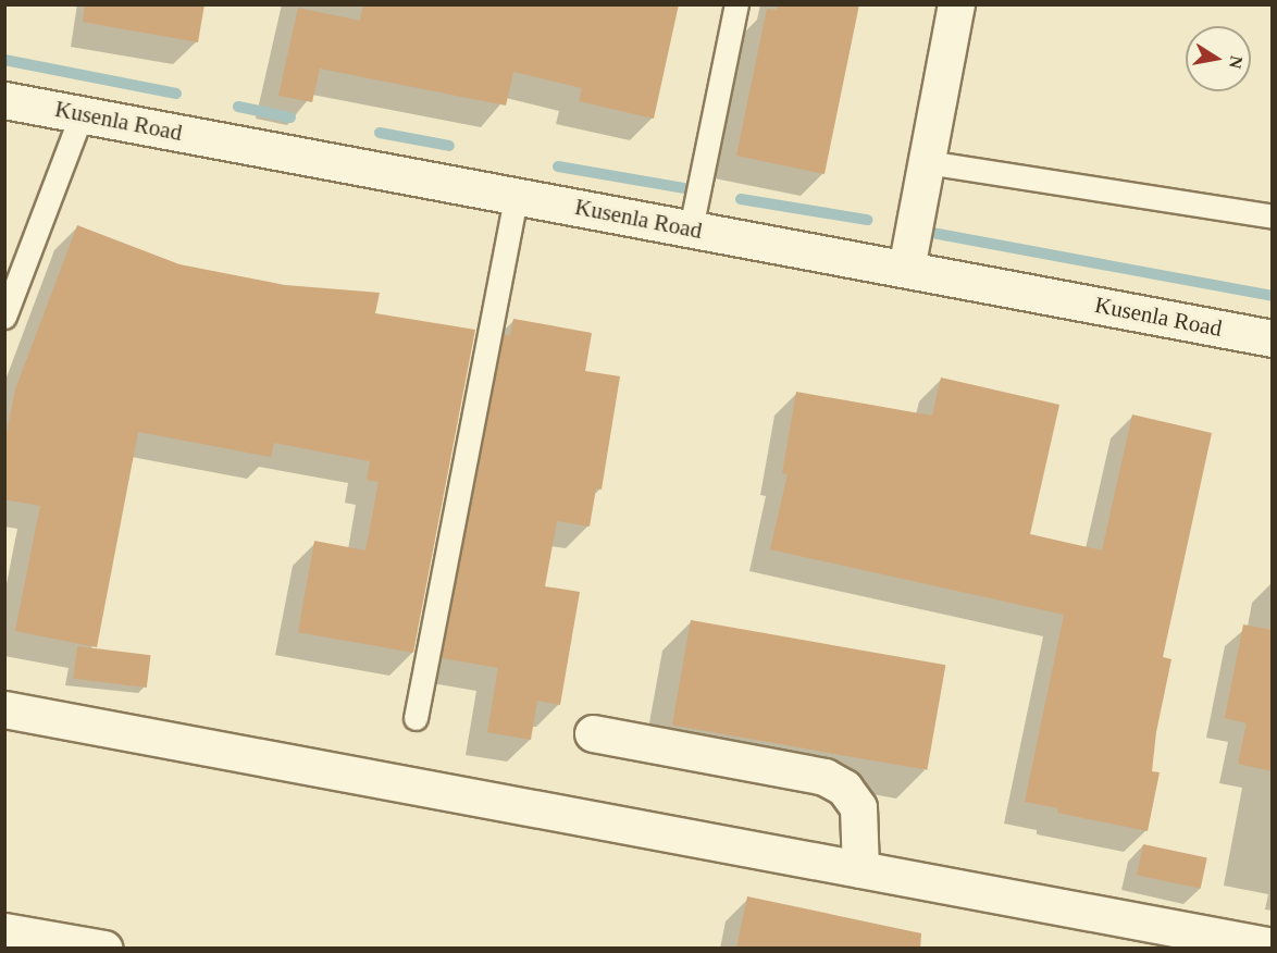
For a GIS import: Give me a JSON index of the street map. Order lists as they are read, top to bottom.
{
  "streets": {
    "street": ["Kusenla Road"]
  },
  "north": "right"
}
